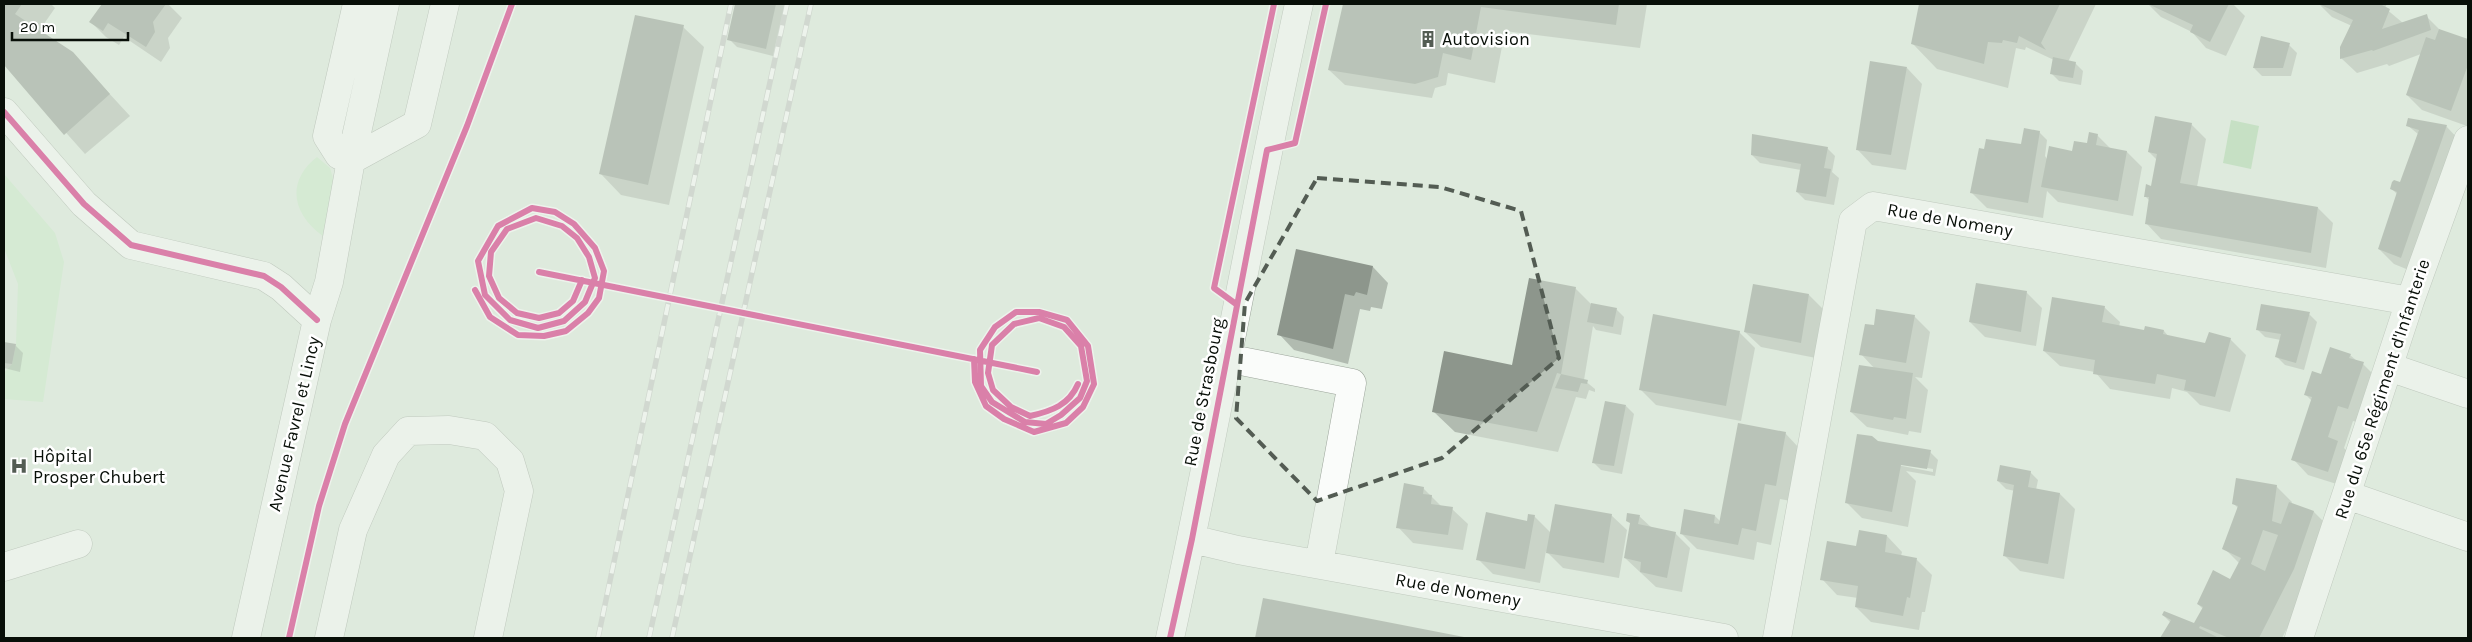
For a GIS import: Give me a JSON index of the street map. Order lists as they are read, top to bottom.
{
  "streets": {
    "street": [
      "Rue de Nomeny",
      "Rue du 65e Régiment d'Infanterie",
      "Rue de Strasbourg",
      "Avenue Favrel et Lincy"
    ]
  },
  "crossings": [
    ["Rue de Nomeny", "Rue du 65e Régiment d'Infanterie"],
    ["Rue de Nomeny", "Rue de Strasbourg"]
  ],
  "places": {
    "building": ["Autovision"],
    "hospital": ["Hôpital Prosper Chubert"]
  },
  "scale_bar": "20 m"
}
